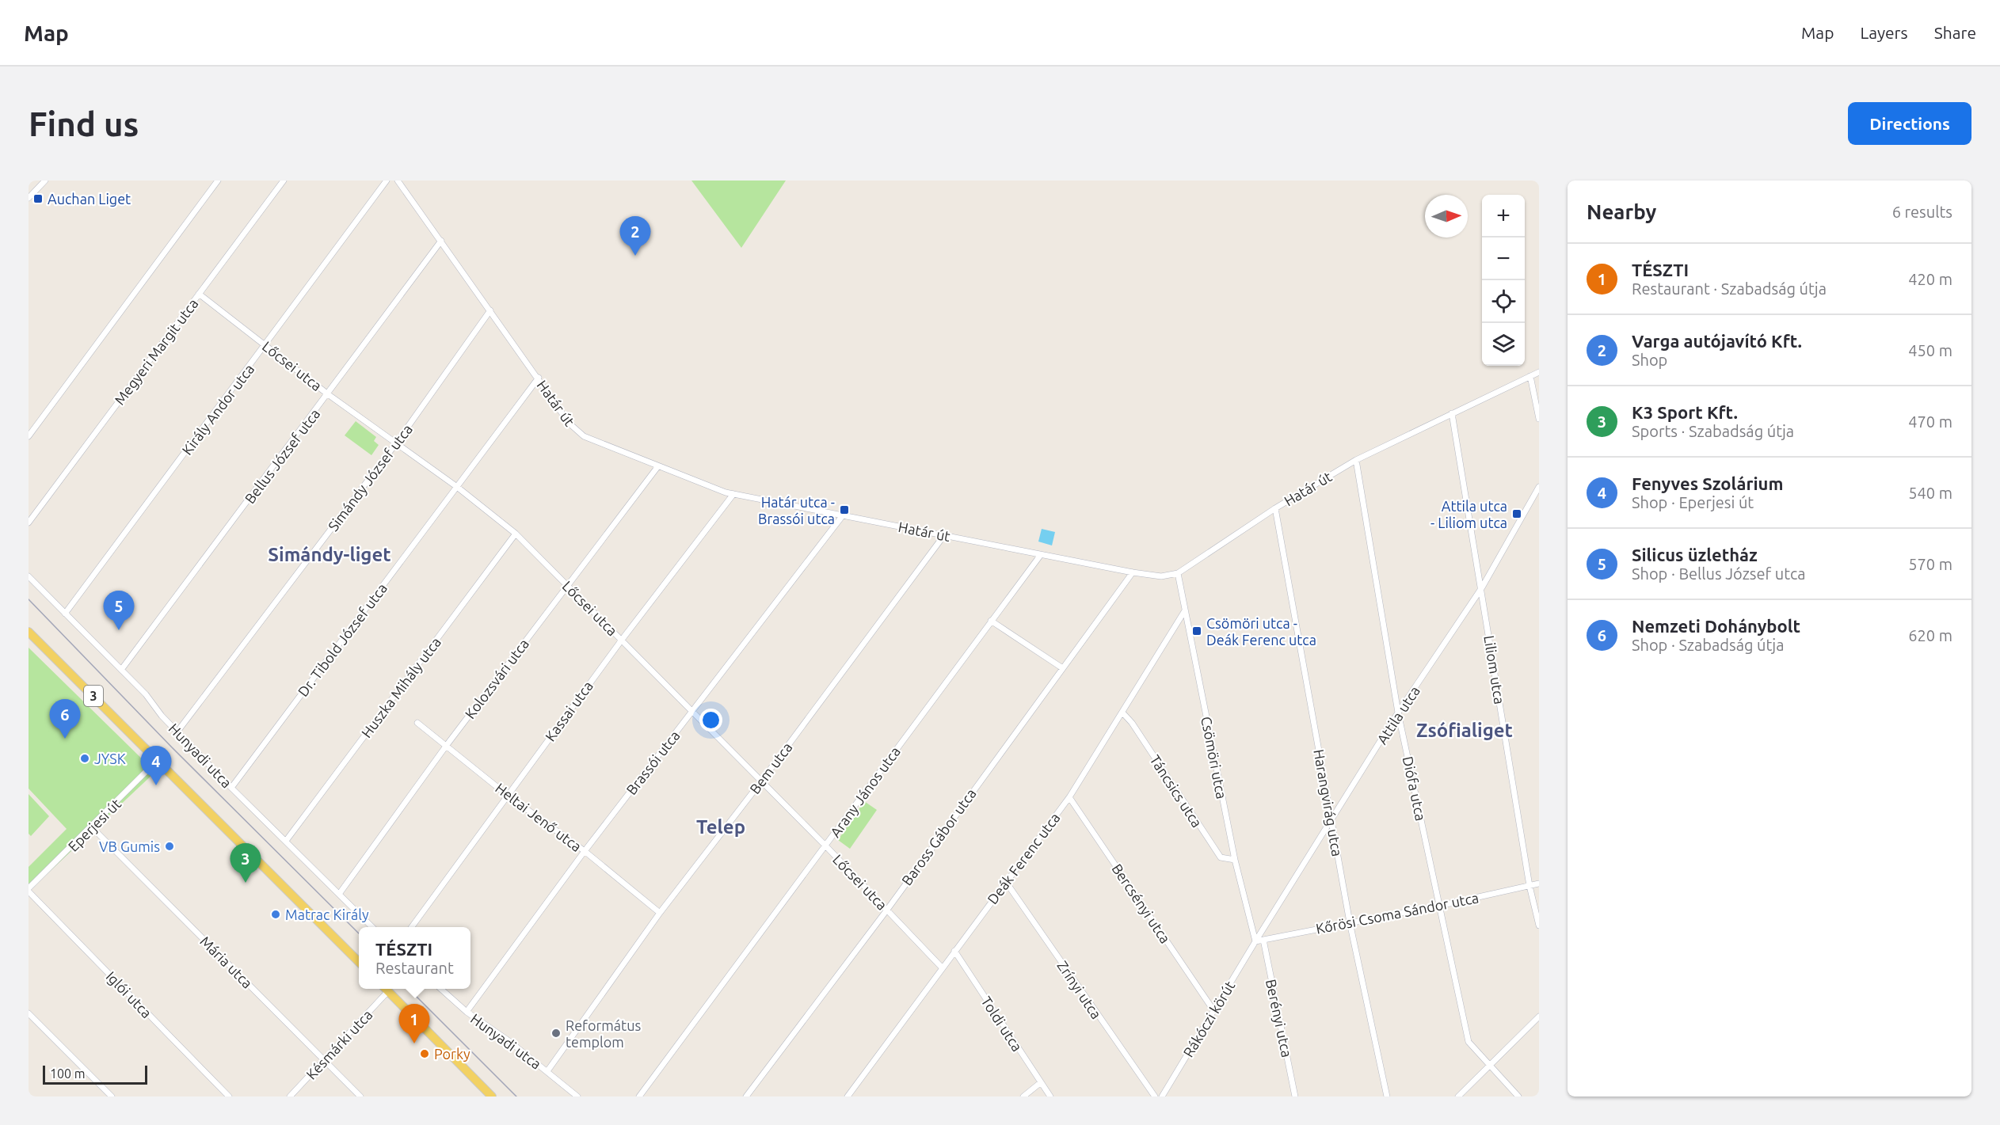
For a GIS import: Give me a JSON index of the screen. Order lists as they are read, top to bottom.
{
  "streets": {
    "main road": ["3"],
    "street": [
      "Megyeri Margit utca",
      "Lőcsei utca",
      "Határ út",
      "Király Andor utca",
      "Bellus József utca",
      "Simándy József utca",
      "Dr. Tibold József utca",
      "Liliom utca",
      "Kolozsvári utca",
      "Huszka Mihály utca",
      "Kassai utca",
      "Attila utca",
      "Hunyadi utca",
      "Csömöri utca",
      "Brassói utca",
      "Bem utca",
      "Diófa utca",
      "Táncsics utca",
      "Arany János utca",
      "Harangvirág utca",
      "Heltai Jenő utca",
      "Eperjesi út",
      "Baross Gábor utca",
      "Deák Ferenc utca",
      "Bercsényi utca",
      "Kőrösi Csoma Sándor utca",
      "Mária utca",
      "Zrínyi utca",
      "Iglói utca",
      "Berényi utca",
      "Rákóczi körút",
      "Toldi utca",
      "Késmárki utca"
    ]
  },
  "crossings": [
    ["Megyeri Margit utca", "Lőcsei utca"],
    ["Lőcsei utca", "Király Andor utca"],
    ["Lőcsei utca", "Bellus József utca"],
    ["Lőcsei utca", "Simándy József utca"],
    ["Lőcsei utca", "Dr. Tibold József utca"],
    ["Lőcsei utca", "Kolozsvári utca"],
    ["Lőcsei utca", "Huszka Mihály utca"],
    ["Lőcsei utca", "Kassai utca"],
    ["Lőcsei utca", "Brassói utca"],
    ["Lőcsei utca", "Bem utca"],
    ["Lőcsei utca", "Arany János utca"],
    ["Lőcsei utca", "Baross Gábor utca"],
    ["Lőcsei utca", "Deák Ferenc utca"],
    ["Határ út", "Bellus József utca"],
    ["Határ út", "Simándy József utca"],
    ["Határ út", "Dr. Tibold József utca"],
    ["Határ út", "Liliom utca"],
    ["Határ út", "Kolozsvári utca"],
    ["Határ út", "Kassai utca"],
    ["Határ út", "Csömöri utca"],
    ["Határ út", "Brassói utca"],
    ["Határ út", "Bem utca"],
    ["Határ út", "Diófa utca"],
    ["Határ út", "Arany János utca"],
    ["Határ út", "Harangvirág utca"],
    ["Határ út", "Baross Gábor utca"],
    ["Király Andor utca", "Hunyadi utca"],
    ["Bellus József utca", "Hunyadi utca"],
    ["Simándy József utca", "Hunyadi utca"],
    ["Dr. Tibold József utca", "Hunyadi utca"],
    ["Liliom utca", "Attila utca"],
    ["Liliom utca", "Kőrösi Csoma Sándor utca"],
    ["Kolozsvári utca", "Hunyadi utca"],
    ["Kolozsvári utca", "Heltai Jenő utca"],
    ["Huszka Mihály utca", "Hunyadi utca"],
    ["3", "Eperjesi út"],
    ["Kassai utca", "Heltai Jenő utca"],
    ["Attila utca", "Csömöri utca"],
    ["Attila utca", "Diófa utca"],
    ["Attila utca", "Harangvirág utca"],
    ["Attila utca", "Kőrösi Csoma Sándor utca"],
    ["Attila utca", "Rákóczi körút"],
    ["Hunyadi utca", "Brassói utca"],
    ["Hunyadi utca", "Bem utca"],
    ["Csömöri utca", "Táncsics utca"],
    ["Csömöri utca", "Deák Ferenc utca"],
    ["Csömöri utca", "Kőrösi Csoma Sándor utca"],
    ["Csömöri utca", "Rákóczi körút"],
    ["Brassói utca", "Heltai Jenő utca"],
    ["Bem utca", "Heltai Jenő utca"],
    ["Diófa utca", "Kőrösi Csoma Sándor utca"],
    ["Táncsics utca", "Deák Ferenc utca"],
    ["Harangvirág utca", "Kőrösi Csoma Sándor utca"],
    ["Eperjesi út", "Mária utca"],
    ["Eperjesi út", "Iglói utca"],
    ["Deák Ferenc utca", "Bercsényi utca"],
    ["Deák Ferenc utca", "Zrínyi utca"],
    ["Deák Ferenc utca", "Toldi utca"],
    ["Bercsényi utca", "Rákóczi körút"],
    ["Kőrösi Csoma Sándor utca", "Berényi utca"],
    ["Kőrösi Csoma Sándor utca", "Rákóczi körút"],
    ["Mária utca", "Késmárki utca"]
  ],
  "districts": ["Simándy-liget", "Zsófialiget", "Telep"],
  "places": {
    "transit": [
      "Auchan Liget",
      "Határ utca - Brassói utca",
      "Attila utca - Liliom utca",
      "Csömöri utca - Deák Ferenc utca"
    ],
    "other": [
      "JYSK",
      "VB Gumis",
      "Matrac Király",
      "Református templom",
      "Porky"
    ]
  },
  "scale_bar": "100 m",
  "north": "right",
  "page": {
    "header": "Map",
    "nav": ["Map", "Layers", "Share"],
    "buttons": "Directions",
    "title": "Find us",
    "heading": ["Nearby", "6 results"],
    "map_buttons": ["+", "−"],
    "pins": [
      "2",
      "5",
      "6",
      "4",
      "3",
      "1"
    ],
    "list": [
      {
        "mark": "1",
        "name": "TÉSZTI",
        "note": "Restaurant · Szabadság útja",
        "value": "420 m"
      },
      {
        "mark": "2",
        "name": "Varga autójavító Kft.",
        "note": "Shop",
        "value": "450 m"
      },
      {
        "mark": "3",
        "name": "K3 Sport Kft.",
        "note": "Sports · Szabadság útja",
        "value": "470 m"
      },
      {
        "mark": "4",
        "name": "Fenyves Szolárium",
        "note": "Shop · Eperjesi út",
        "value": "540 m"
      },
      {
        "mark": "5",
        "name": "Silicus üzletház",
        "note": "Shop · Bellus József utca",
        "value": "570 m"
      },
      {
        "mark": "6",
        "name": "Nemzeti Dohánybolt",
        "note": "Shop · Szabadság útja",
        "value": "620 m"
      }
    ],
    "popup": ["TÉSZTI", "Restaurant"],
    "scale": "100 m"
  }
}
